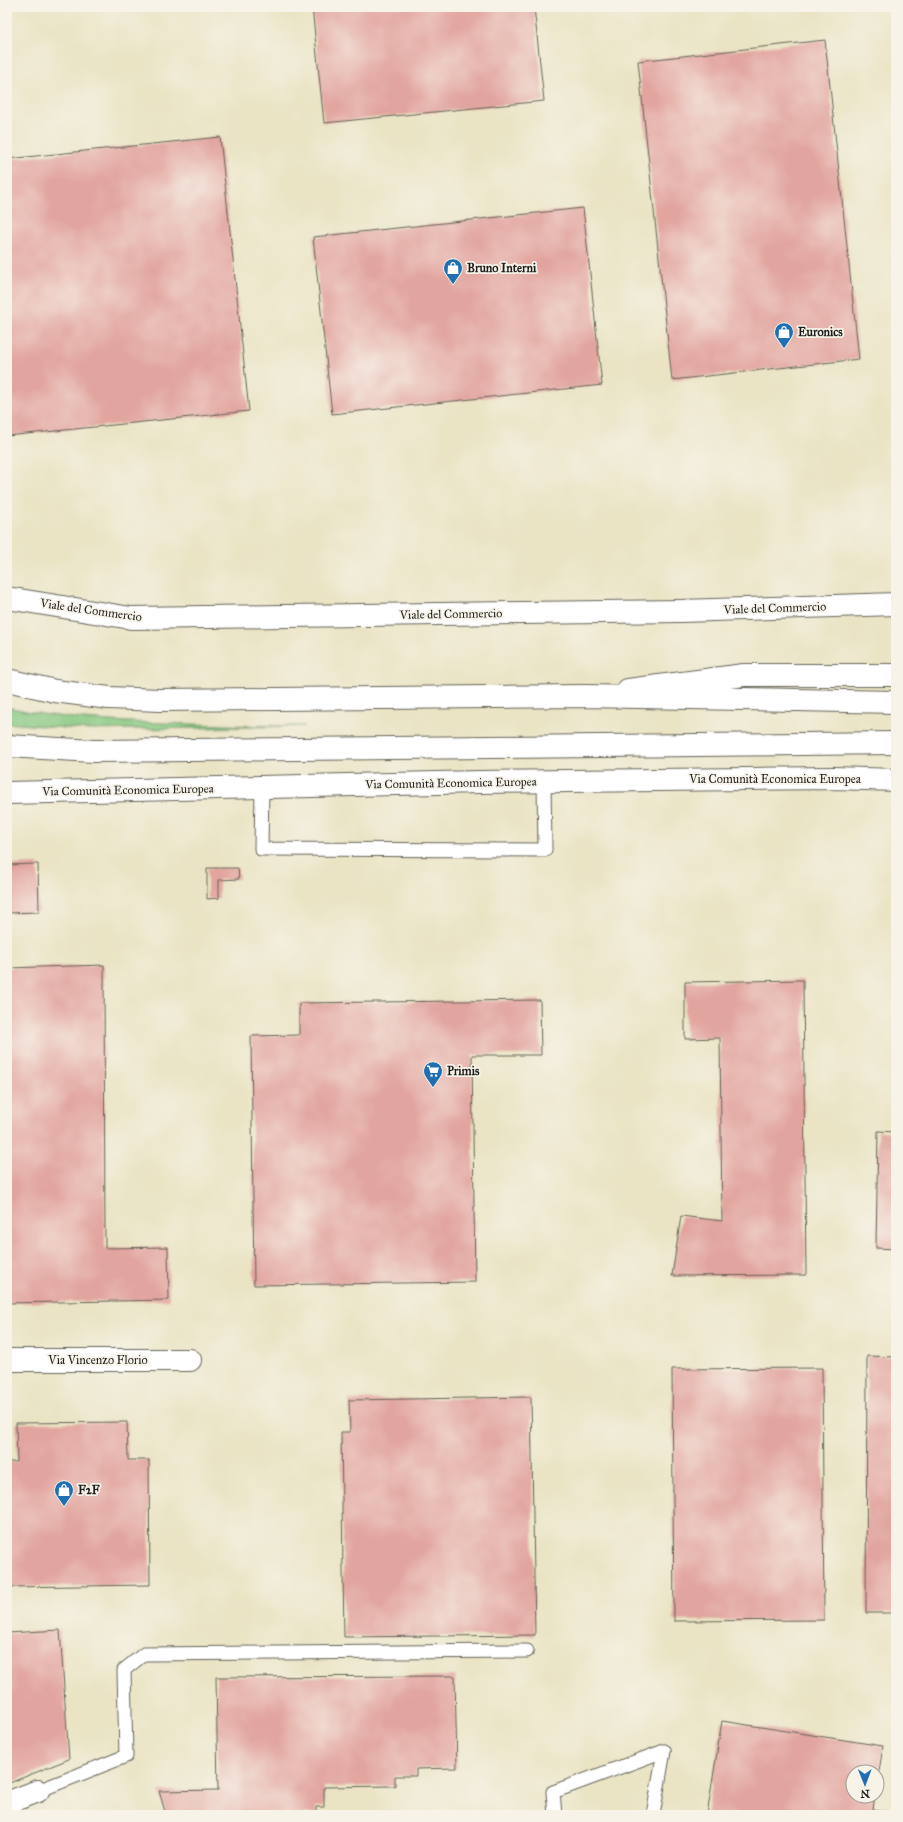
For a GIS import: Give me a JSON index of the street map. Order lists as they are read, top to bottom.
{
  "streets": {
    "street": ["Viale del Commercio", "Via Comunità Economica Europea", "Via Vincenzo Florio"]
  },
  "places": {
    "shop": ["Bruno Interni", "Euronics", "F2F"],
    "supermarket": ["Primis"]
  },
  "north": "bottom"
}
